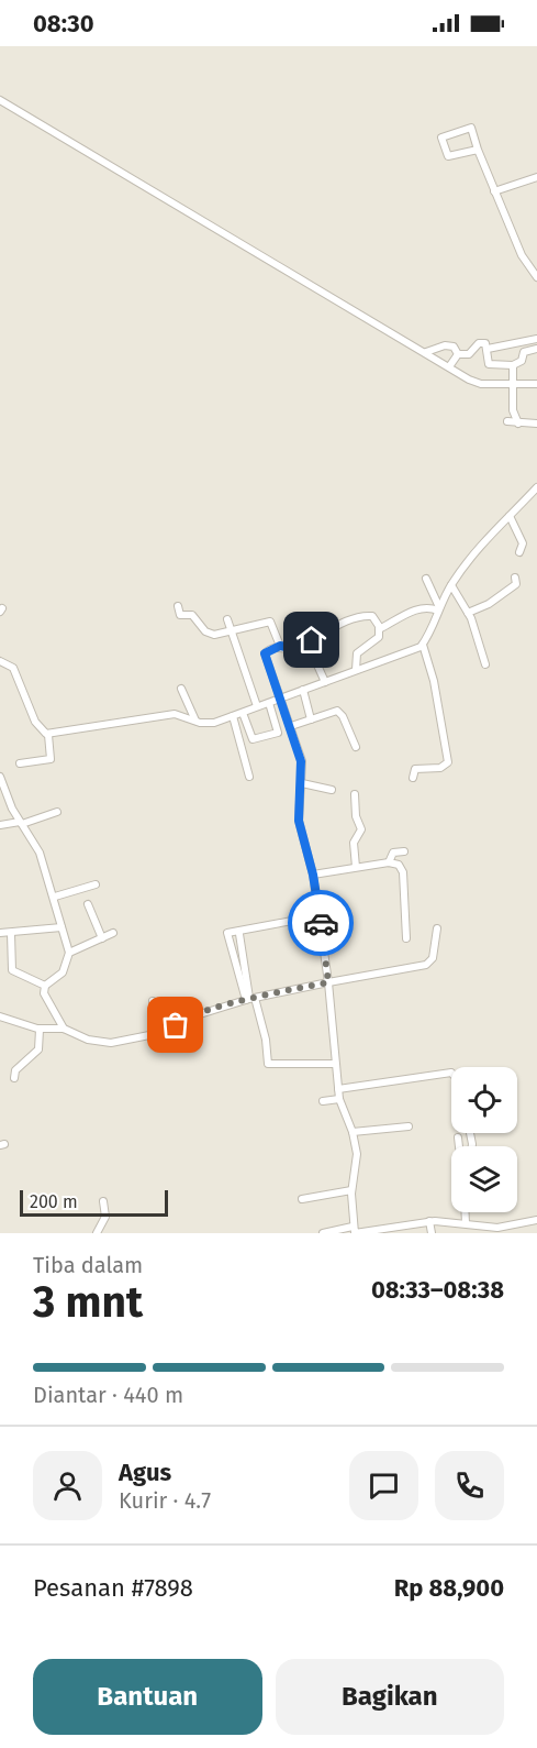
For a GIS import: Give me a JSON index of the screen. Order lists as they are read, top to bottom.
{
  "scale_bar": "200 m",
  "page": {
    "status": "08:30",
    "scale": "200 m",
    "heading": ["3 mnt", "Tiba dalam", "08:33–08:38"],
    "panel": [
      "Agus",
      "Kurir · 4.7",
      "Pesanan #7898",
      "Rp 88,900"
    ],
    "bar": "Diantar · 440 m",
    "buttons": ["Bantuan", "Bagikan"]
  }
}
